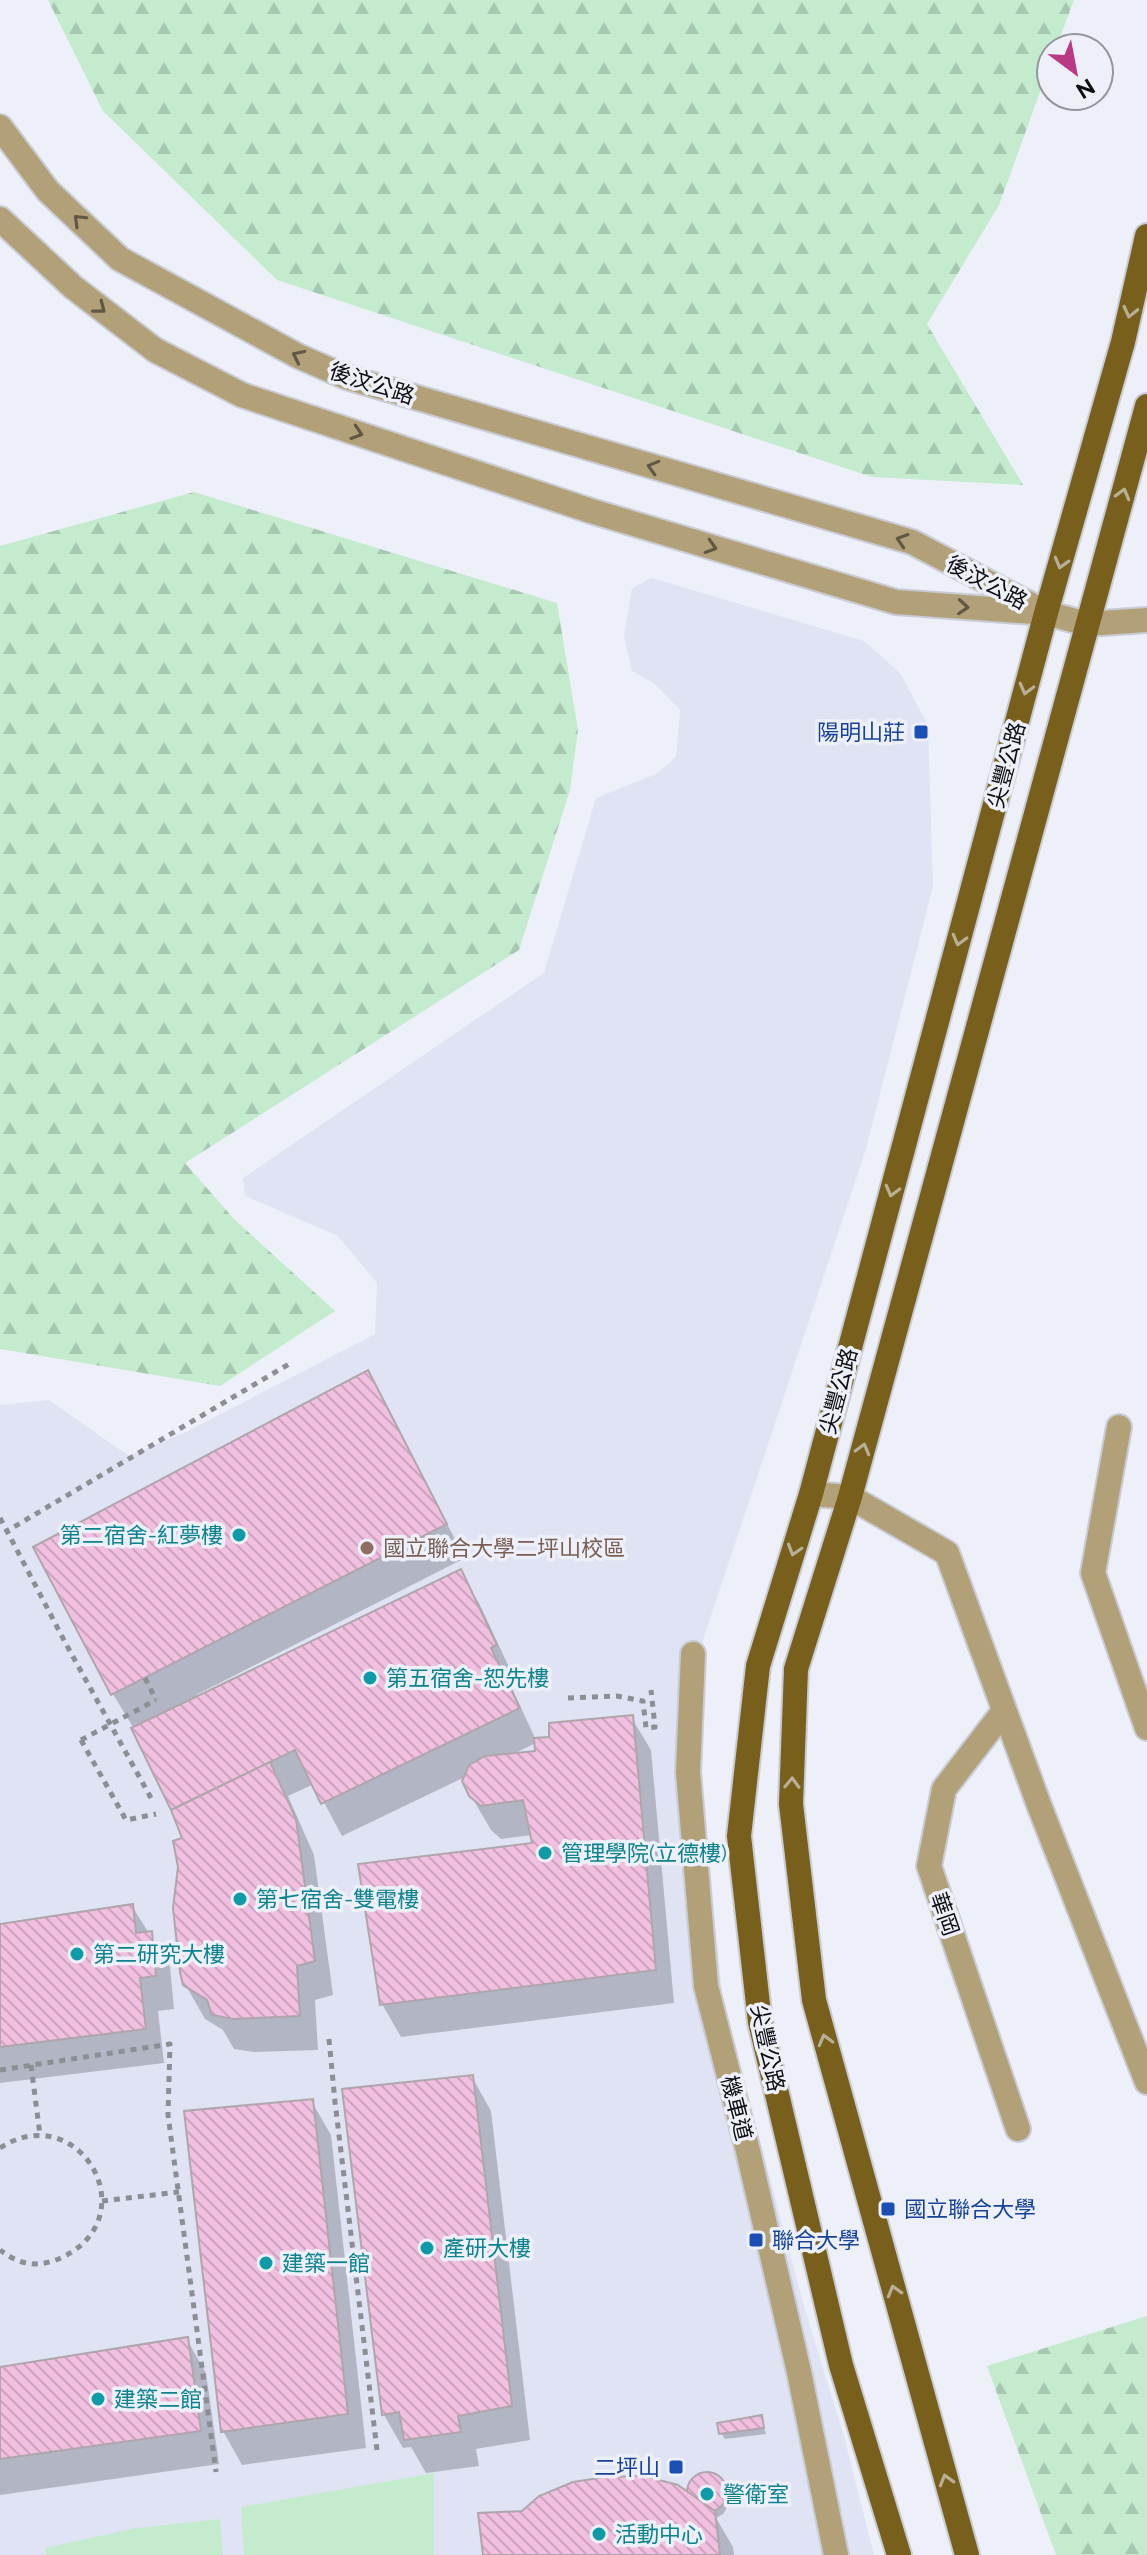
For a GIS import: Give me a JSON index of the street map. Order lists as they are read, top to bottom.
{
  "streets": {
    "main road": ["尖豐公路"],
    "street": ["後汶公路", "華岡", "機車道"]
  },
  "crossings": [
    ["後汶公路", "尖豐公路"]
  ],
  "places": {
    "transit": [
      "陽明山莊",
      "國立聯合大學",
      "聯合大學",
      "二坪山"
    ],
    "other": [
      "第二宿舍-紅夢樓",
      "國立聯合大學二坪山校區",
      "第五宿舍-恕先樓",
      "管理學院(立德樓)",
      "第七宿舍-雙電樓",
      "第二研究大樓",
      "產研大樓",
      "建築一館",
      "建築二館",
      "警衛室",
      "活動中心"
    ]
  },
  "north": "bottom right"
}
